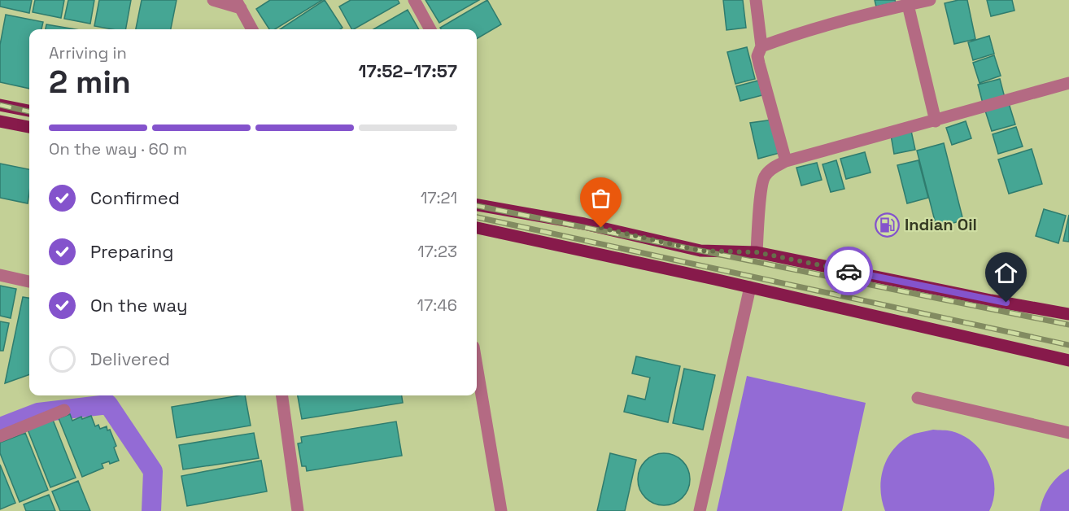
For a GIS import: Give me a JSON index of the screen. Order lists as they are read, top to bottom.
{
  "places": {
    "fuel station": ["Indian Oil"]
  },
  "page": {
    "heading": ["2 min", "Arriving in", "17:52–17:57"],
    "bar": "On the way · 60 m",
    "list": [
      ["Confirmed", "17:21"],
      ["Preparing", "17:23"],
      ["On the way", "17:46"],
      "Delivered"
    ]
  }
}
